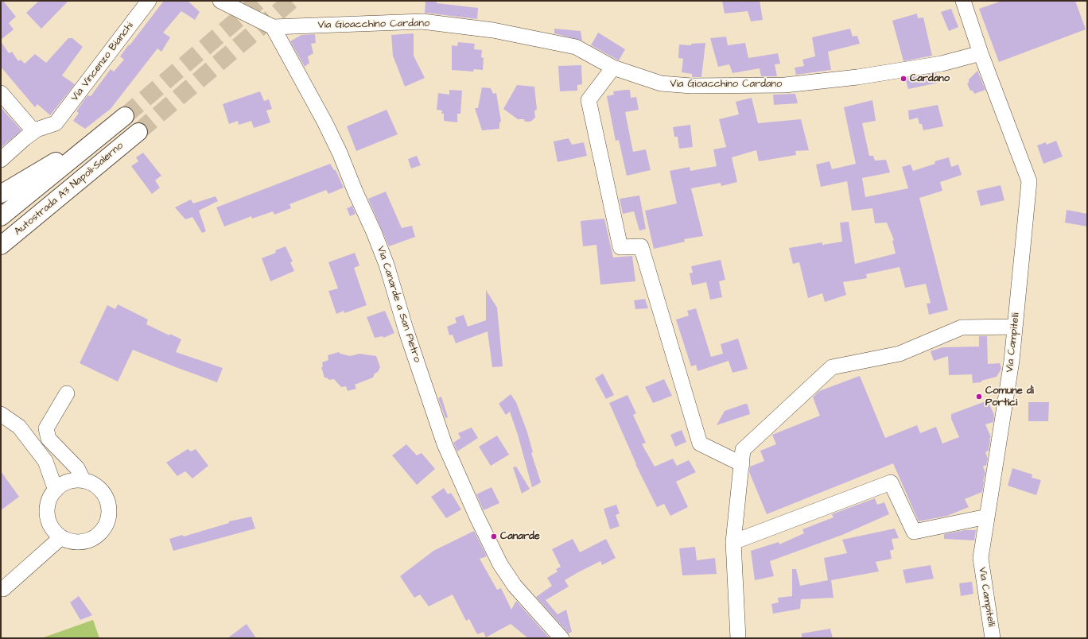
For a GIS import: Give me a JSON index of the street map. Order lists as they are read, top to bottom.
{
  "streets": {
    "highway": ["Autostrada A3 Napoli-Salerno"],
    "street": [
      "Via Gioacchino Cardano",
      "Via Vincenzo Bianchi",
      "Via Canarde a San Pietro",
      "Via Campitelli"
    ]
  },
  "crossings": [
    ["Via Gioacchino Cardano", "Via Canarde a San Pietro"],
    ["Via Gioacchino Cardano", "Via Campitelli"]
  ],
  "places": ["Cardano", "Comune di Portici", "Canarde"]
}
